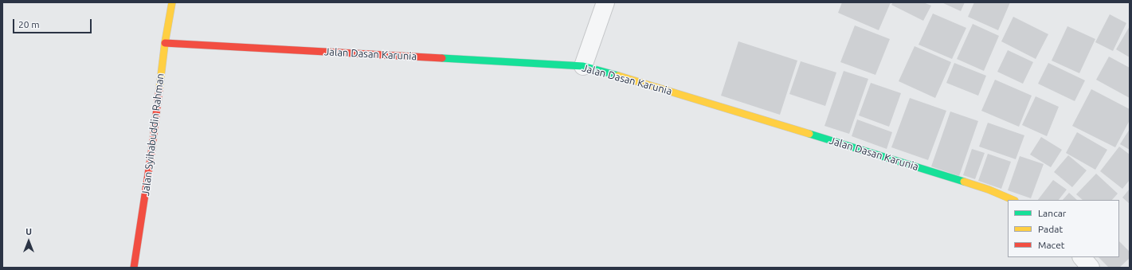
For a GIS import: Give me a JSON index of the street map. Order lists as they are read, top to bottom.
{
  "streets": {
    "street": ["Jalan Dasan Karunia", "Jalan Syihabuddin Rahman"]
  },
  "crossings": [
    ["Jalan Dasan Karunia", "Jalan Syihabuddin Rahman"]
  ],
  "legend": ["Lancar", "Padat", "Macet"],
  "scale_bar": "20 m",
  "north": "top"
}
